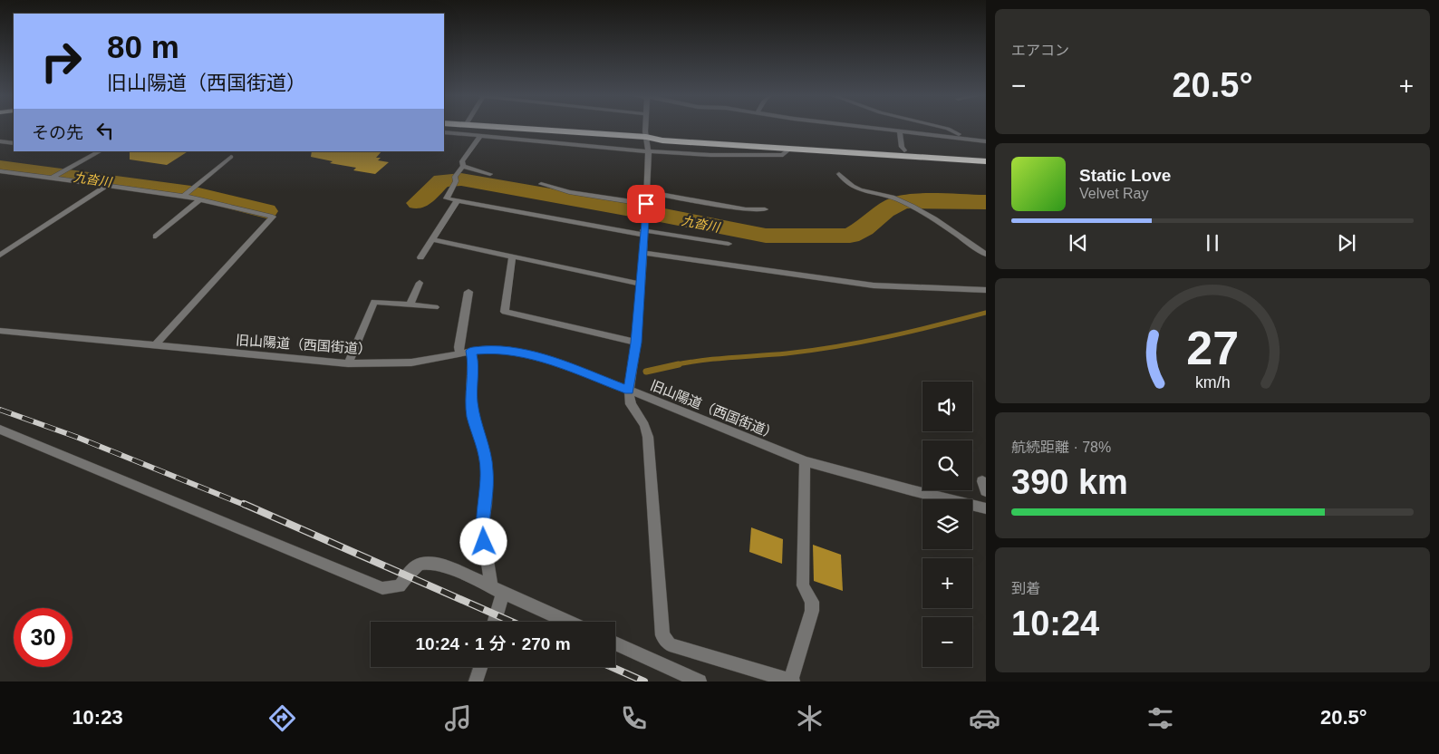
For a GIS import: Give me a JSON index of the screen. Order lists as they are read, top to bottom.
{
  "streets": {
    "street": ["旧山陽道（西国街道）"]
  },
  "water": ["九沓川"],
  "page": {
    "tile": [
      "エアコン",
      ["航続距離 · 78%", "390 km"],
      ["到着", "10:24"]
    ],
    "turn": ["80 m", "旧山陽道（西国街道）"],
    "heat": ["−", "20.5°", "+"],
    "then": "その先",
    "song": ["Static Love", "Velvet Ray"],
    "map_buttons": ["+", "−"],
    "limit": "30",
    "trip": "10:24 · 1 分 · 270 m",
    "tabs": ["10:23", "20.5°"],
    "gauge": ["27", "km/h"]
  }
}
